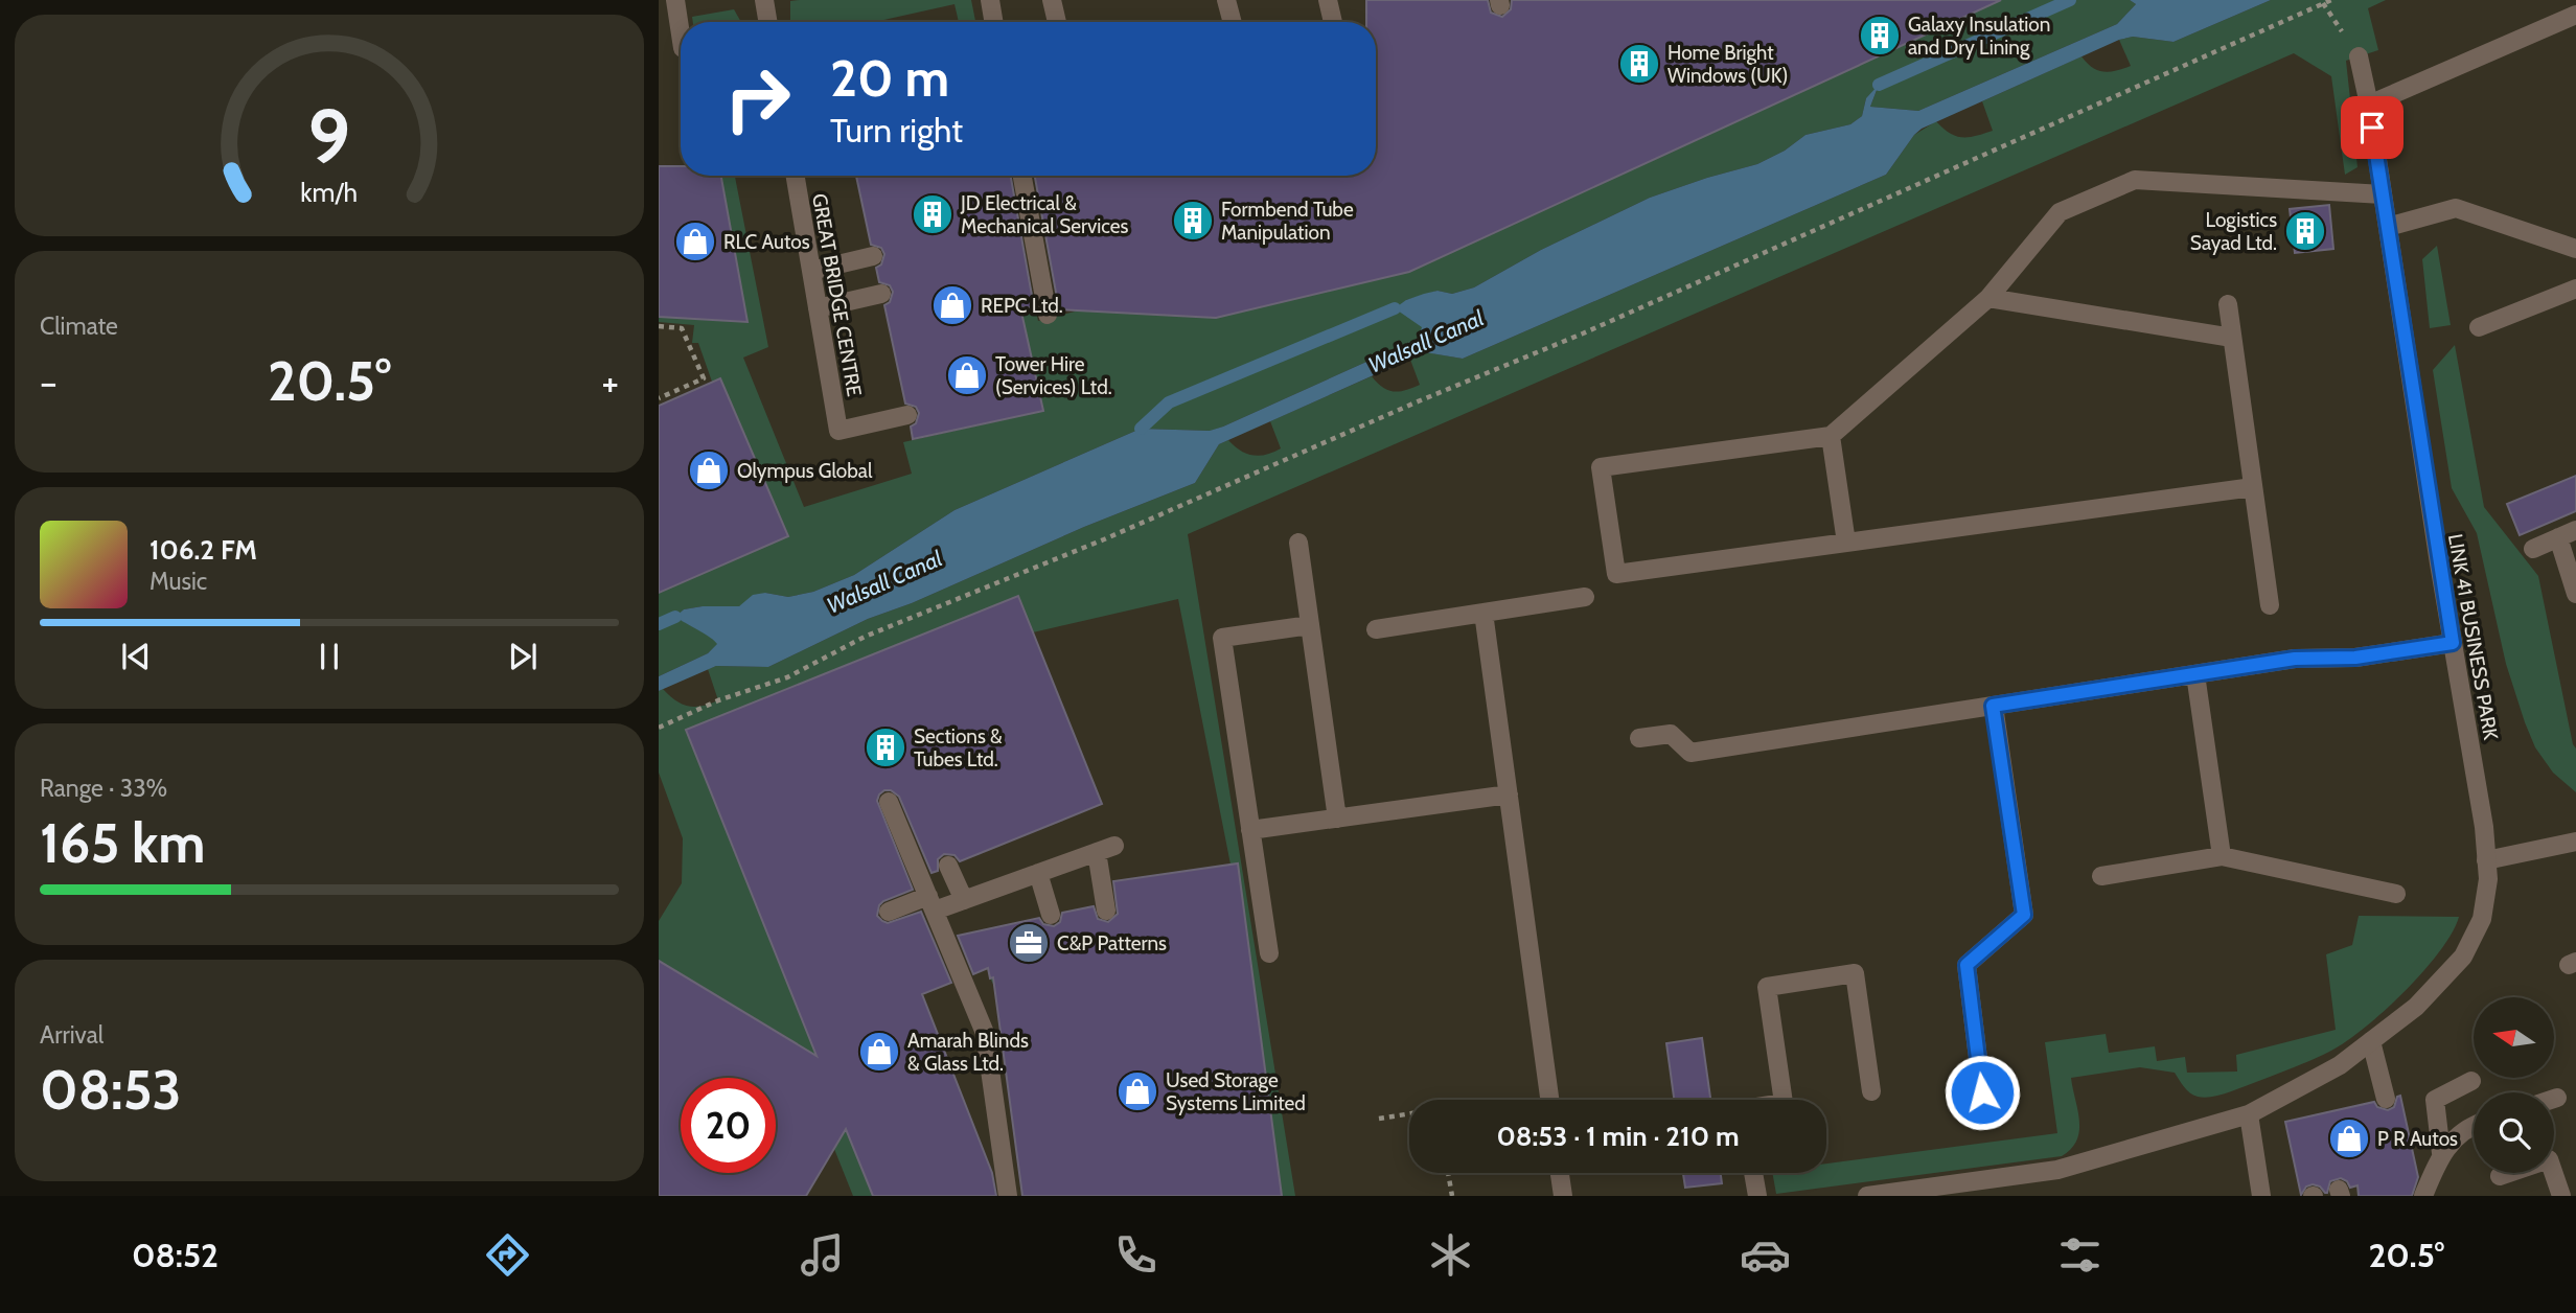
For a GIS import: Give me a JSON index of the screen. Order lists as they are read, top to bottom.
{
  "streets": {
    "street": ["GREAT BRIDGE CENTRE", "LINK 41 BUSINESS PARK"]
  },
  "water": ["Walsall Canal"],
  "places": {
    "building": [
      "Galaxy Insulation and Dry Lining",
      "Home Bright Windows (UK)",
      "JD Electrical & Mechanical Services",
      "Formbend Tube Manipulation",
      "Logistics Sayad Ltd.",
      "Sections & Tubes Ltd."
    ],
    "shop": [
      "RLC Autos",
      "REPC Ltd.",
      "Tower Hire (Services) Ltd.",
      "Olympus Global",
      "Amarah Blinds & Glass Ltd.",
      "Used Storage Systems Limited",
      "P R Autos"
    ],
    "office": ["C&P Patterns"]
  },
  "north": "left",
  "page": {
    "turn": ["20 m", "Turn right"],
    "tile": [
      "Climate",
      ["Range · 33%", "165 km"],
      ["Arrival", "08:53"]
    ],
    "heat": ["−", "20.5°", "+"],
    "song": ["106.2 FM", "Music"],
    "limit": "20",
    "trip": "08:53 · 1 min · 210 m",
    "tabs": ["08:52", "20.5°"],
    "gauge": ["9", "km/h"]
  }
}
